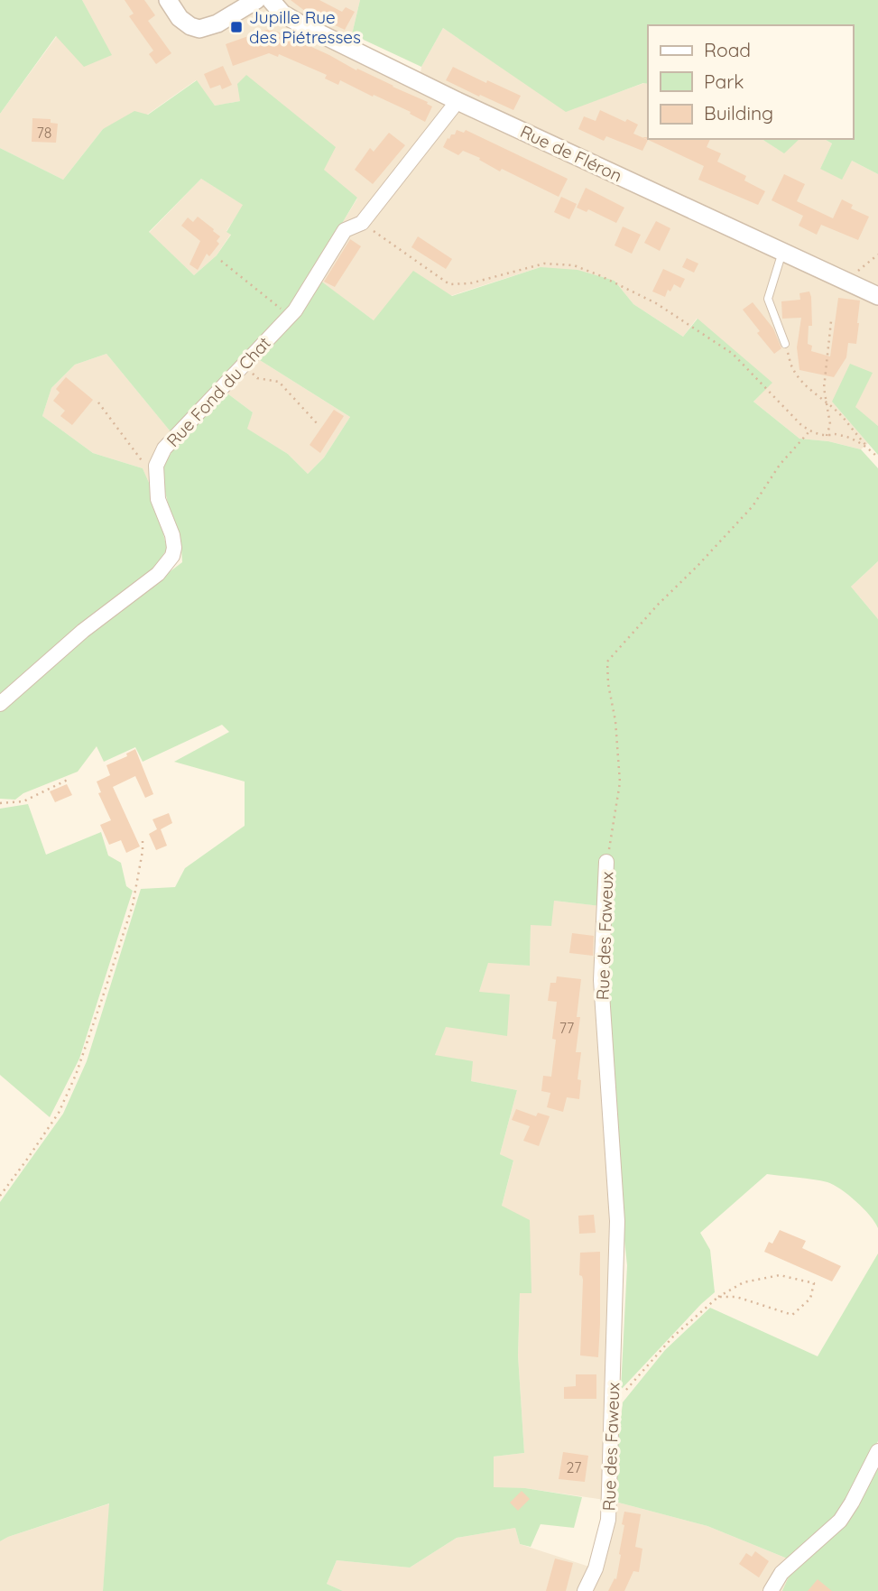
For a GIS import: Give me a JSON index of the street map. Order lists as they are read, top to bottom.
{
  "streets": {
    "street": ["Rue de Fléron", "Rue Fond du Chat", "Rue des Faweux"]
  },
  "crossings": [
    ["Rue de Fléron", "Rue Fond du Chat"]
  ],
  "places": {
    "transit": ["Jupille Rue des Piétresses"]
  },
  "house_numbers": ["78", "77", "27"],
  "legend": ["Road", "Park", "Building"]
}
